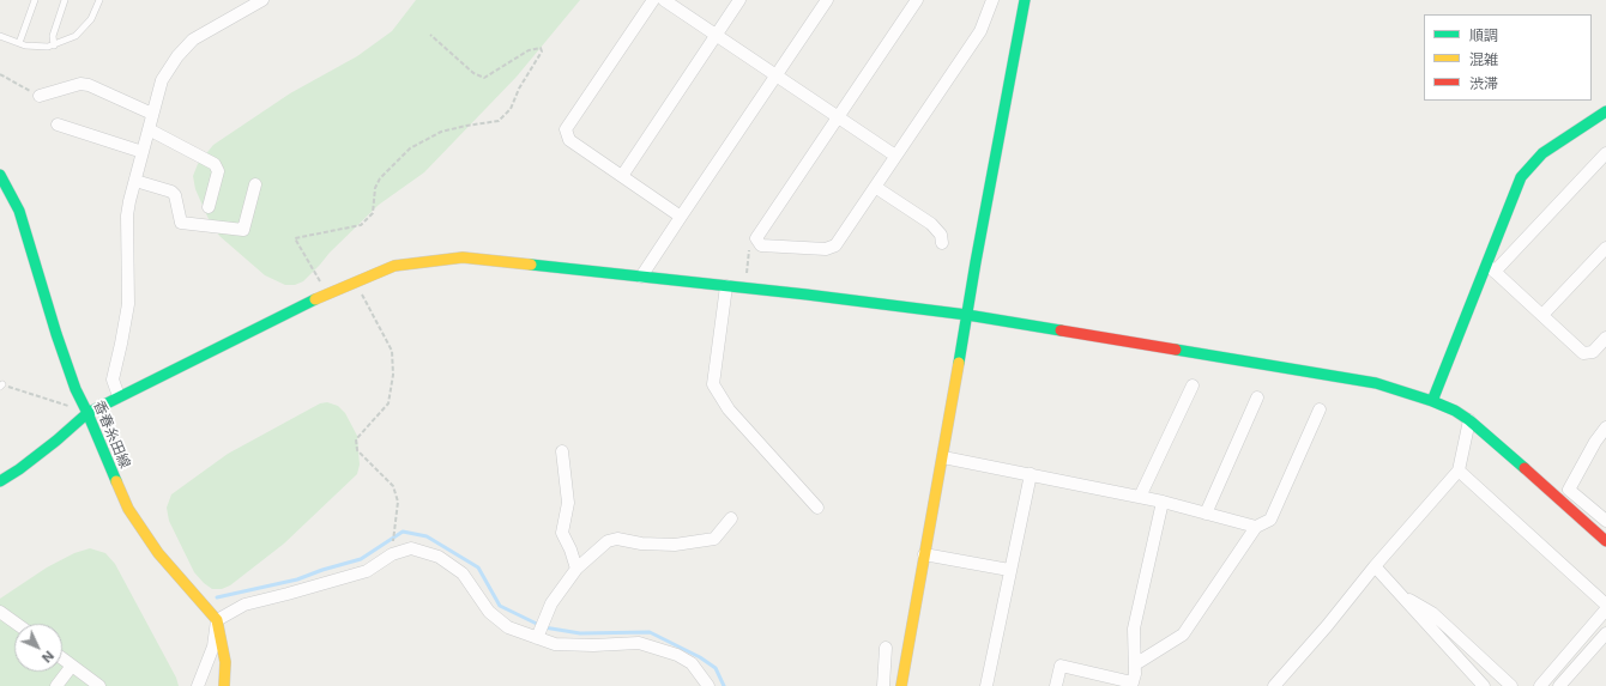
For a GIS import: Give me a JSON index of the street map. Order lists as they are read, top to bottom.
{
  "streets": {
    "street": ["香春糸田線"]
  },
  "legend": ["順調", "混雑", "渋滞"],
  "north": "bottom right"
}
